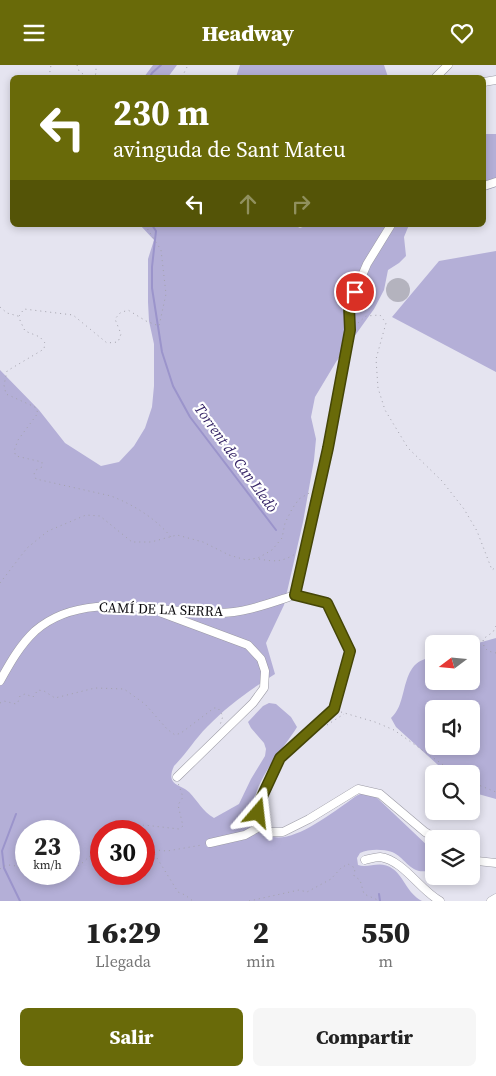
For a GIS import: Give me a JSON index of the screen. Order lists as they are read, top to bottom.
{
  "streets": {
    "street": ["CAMÍ DE LA SERRA"]
  },
  "water": ["Torrent de Can Lledò"],
  "north": "left",
  "page": {
    "header": "Headway",
    "turn": ["230 m", "avinguda de Sant Mateu"],
    "speed": "23 km/h",
    "limit": "30",
    "eta": [
      "16:29",
      "Llegada",
      "2",
      "min",
      "550",
      "m"
    ],
    "buttons": ["Salir", "Compartir"]
  }
}
